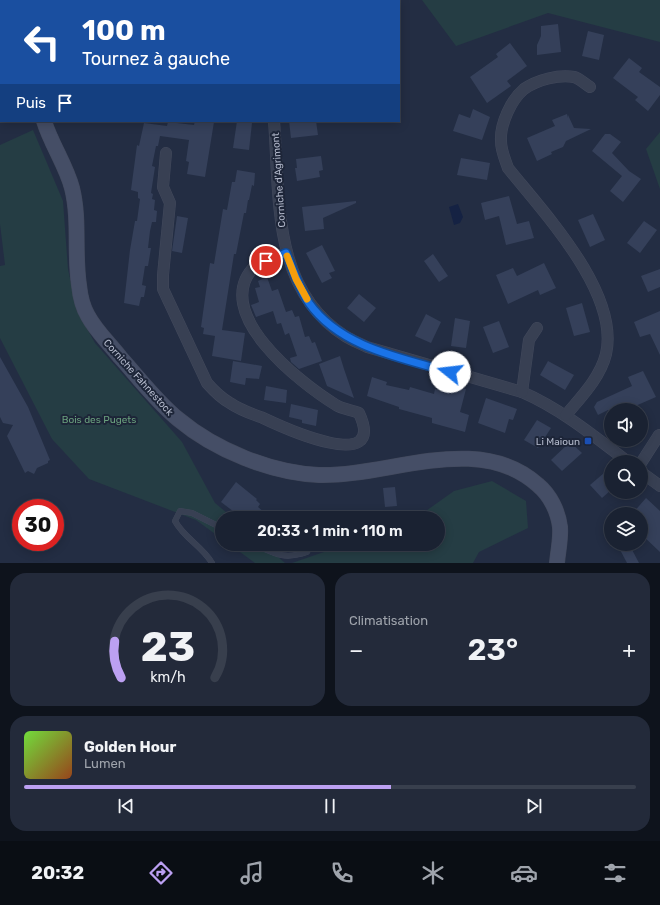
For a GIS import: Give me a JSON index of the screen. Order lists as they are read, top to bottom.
{
  "streets": {
    "main road": ["Corniche Fahnestock"],
    "street": ["Corniche d'Agrimont"]
  },
  "parks": ["Bois des Pugets"],
  "places": {
    "transit": ["Li Maioun"]
  },
  "page": {
    "turn": ["100 m", "Tournez à gauche"],
    "then": "Puis",
    "limit": "30",
    "trip": "20:33 · 1 min · 110 m",
    "tile": "Climatisation",
    "heat": ["−", "23°", "+"],
    "song": ["Golden Hour", "Lumen"],
    "tabs": "20:32",
    "gauge": ["23", "km/h"]
  }
}
